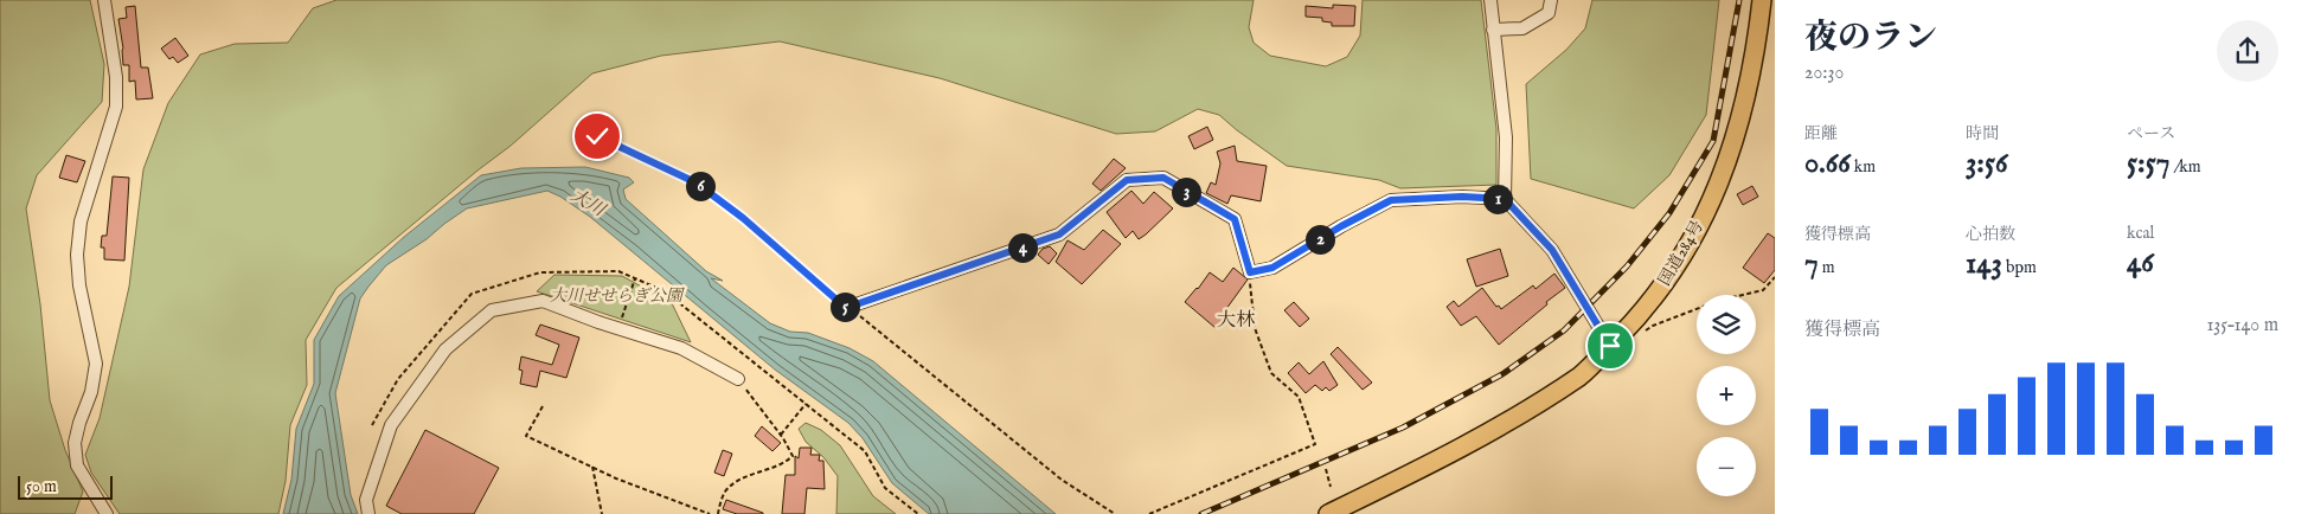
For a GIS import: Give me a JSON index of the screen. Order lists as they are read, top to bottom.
{
  "streets": {
    "highway": ["国道284号"]
  },
  "districts": ["大林"],
  "water": ["大川"],
  "parks": ["大川せせらぎ公園"],
  "scale_bar": "50 m",
  "page": {
    "heading": ["夜のラン", "20:30"],
    "stats": [
      ["距離", "0.66 km"],
      ["時間", "3:56"],
      ["ペース", "5:57 /km"],
      ["獲得標高", "7 m"],
      ["心拍数", "143 bpm"],
      ["kcal", "46"]
    ],
    "pins": [
      "6",
      "3",
      "1",
      "2",
      "4",
      "5"
    ],
    "map_buttons": ["+", "−"],
    "chart": ["獲得標高", "135–140 m"],
    "scale": "50 m"
  }
}
